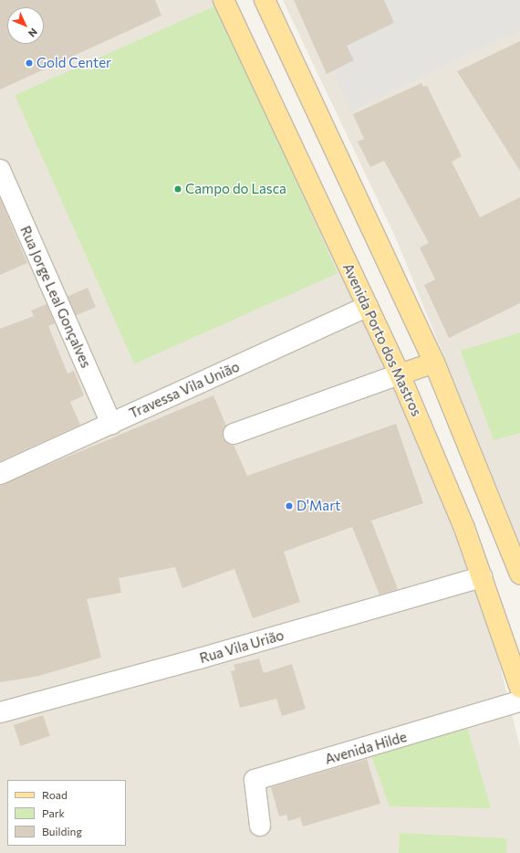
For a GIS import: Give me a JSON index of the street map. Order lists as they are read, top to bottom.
{
  "streets": {
    "main road": ["Avenida Porto dos Mastros"],
    "street": [
      "Rua Jorge Leal Gonçalves",
      "Travessa Vila União",
      "Rua Vila Urião",
      "Avenida Hilde"
    ]
  },
  "crossings": [
    ["Rua Jorge Leal Gonçalves", "Travessa Vila União"],
    ["Avenida Porto dos Mastros", "Travessa Vila União"],
    ["Avenida Porto dos Mastros", "Rua Vila Urião"]
  ],
  "places": ["Gold Center", "Campo do Lasca", "D'Mart"],
  "legend": ["Road", "Park", "Building"],
  "north": "bottom right"
}
